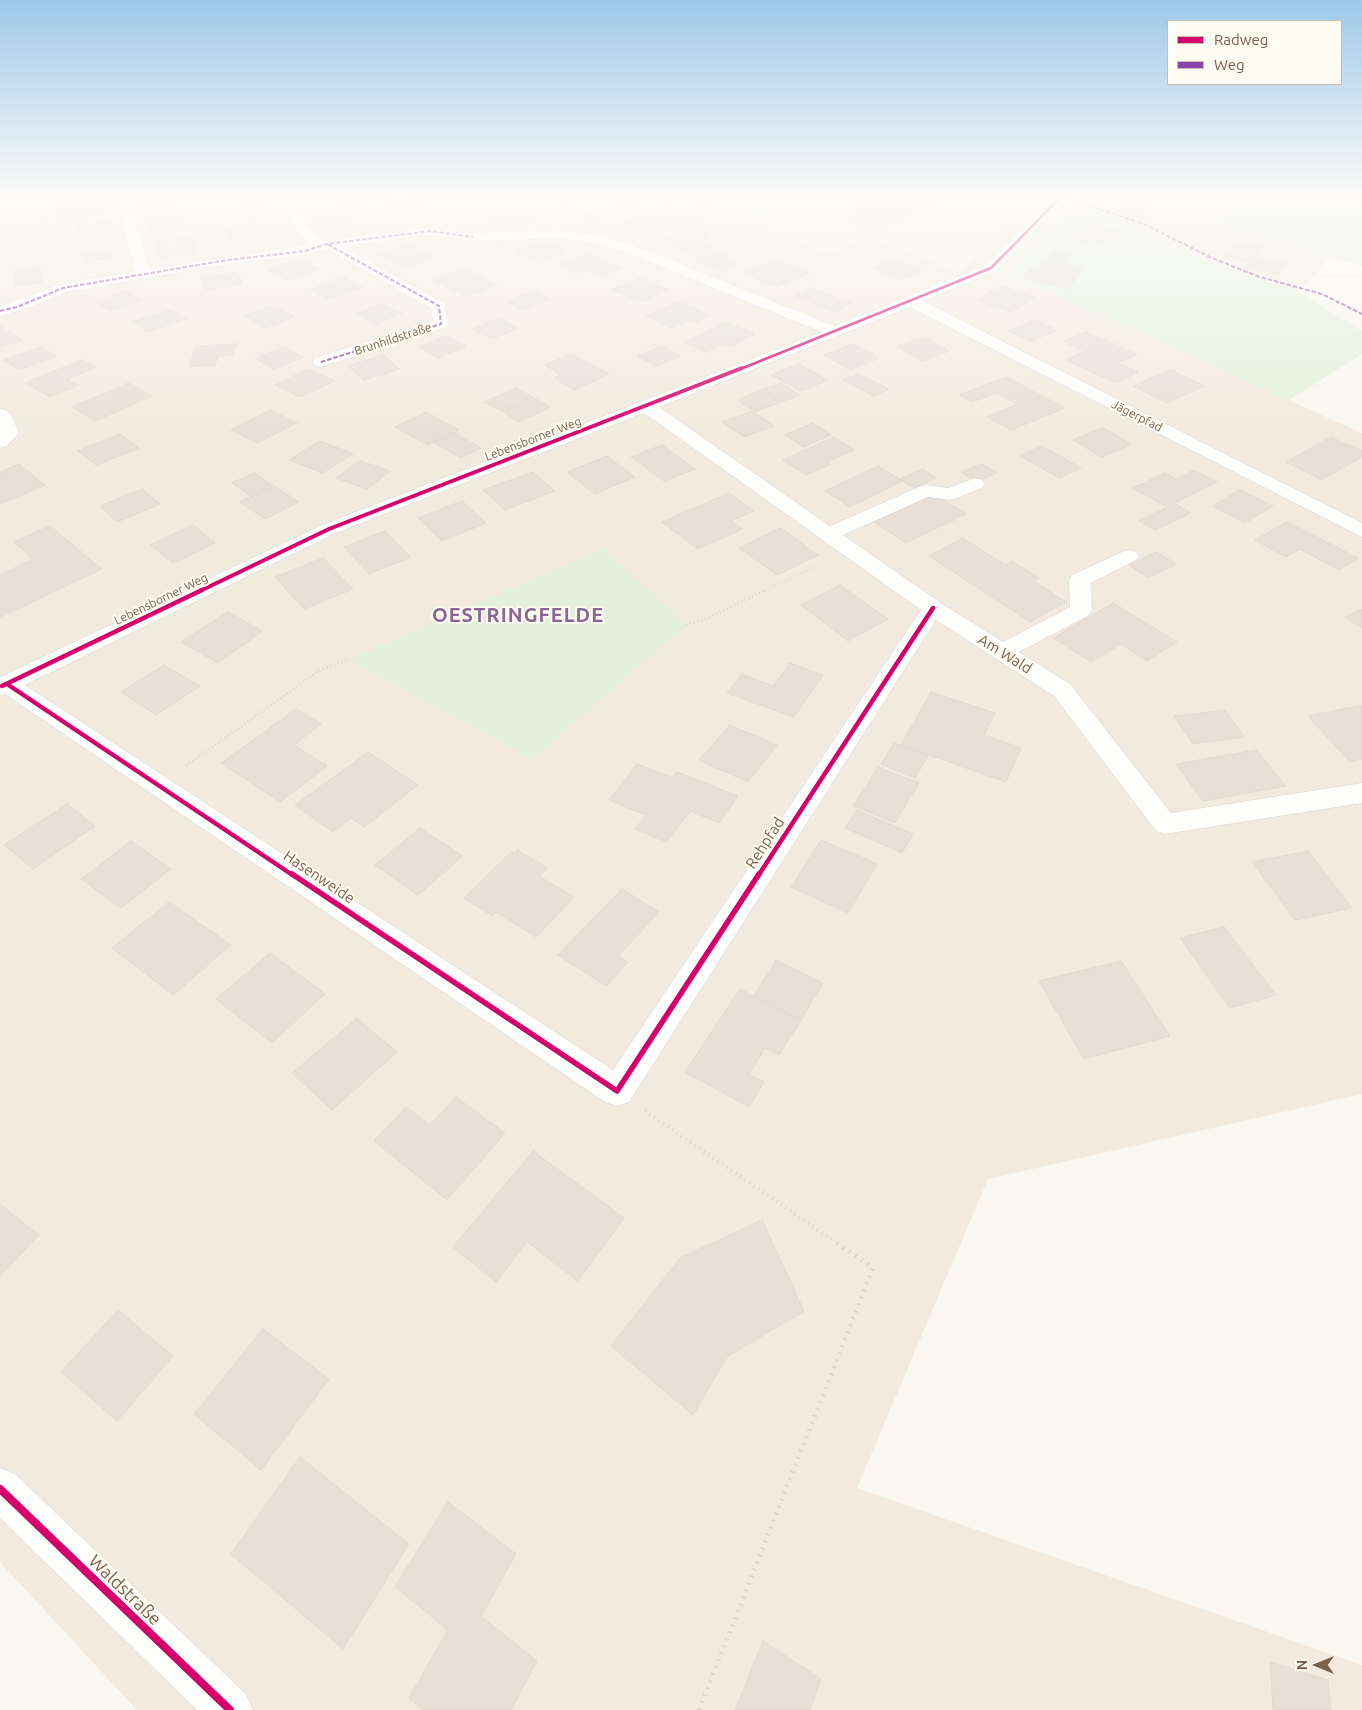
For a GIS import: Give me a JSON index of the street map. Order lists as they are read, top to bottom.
{
  "streets": {
    "street": [
      "Brunhildstraße",
      "Jägerpfad",
      "Lebensborner Weg",
      "Am Wald",
      "Rehpfad",
      "Hasenweide",
      "Waldstraße"
    ]
  },
  "crossings": [
    ["Jägerpfad", "Lebensborner Weg"],
    ["Lebensborner Weg", "Am Wald"],
    ["Lebensborner Weg", "Hasenweide"],
    ["Am Wald", "Rehpfad"],
    ["Rehpfad", "Hasenweide"]
  ],
  "districts": ["OESTRINGFELDE"],
  "legend": ["Radweg", "Weg"],
  "north": "left"
}
